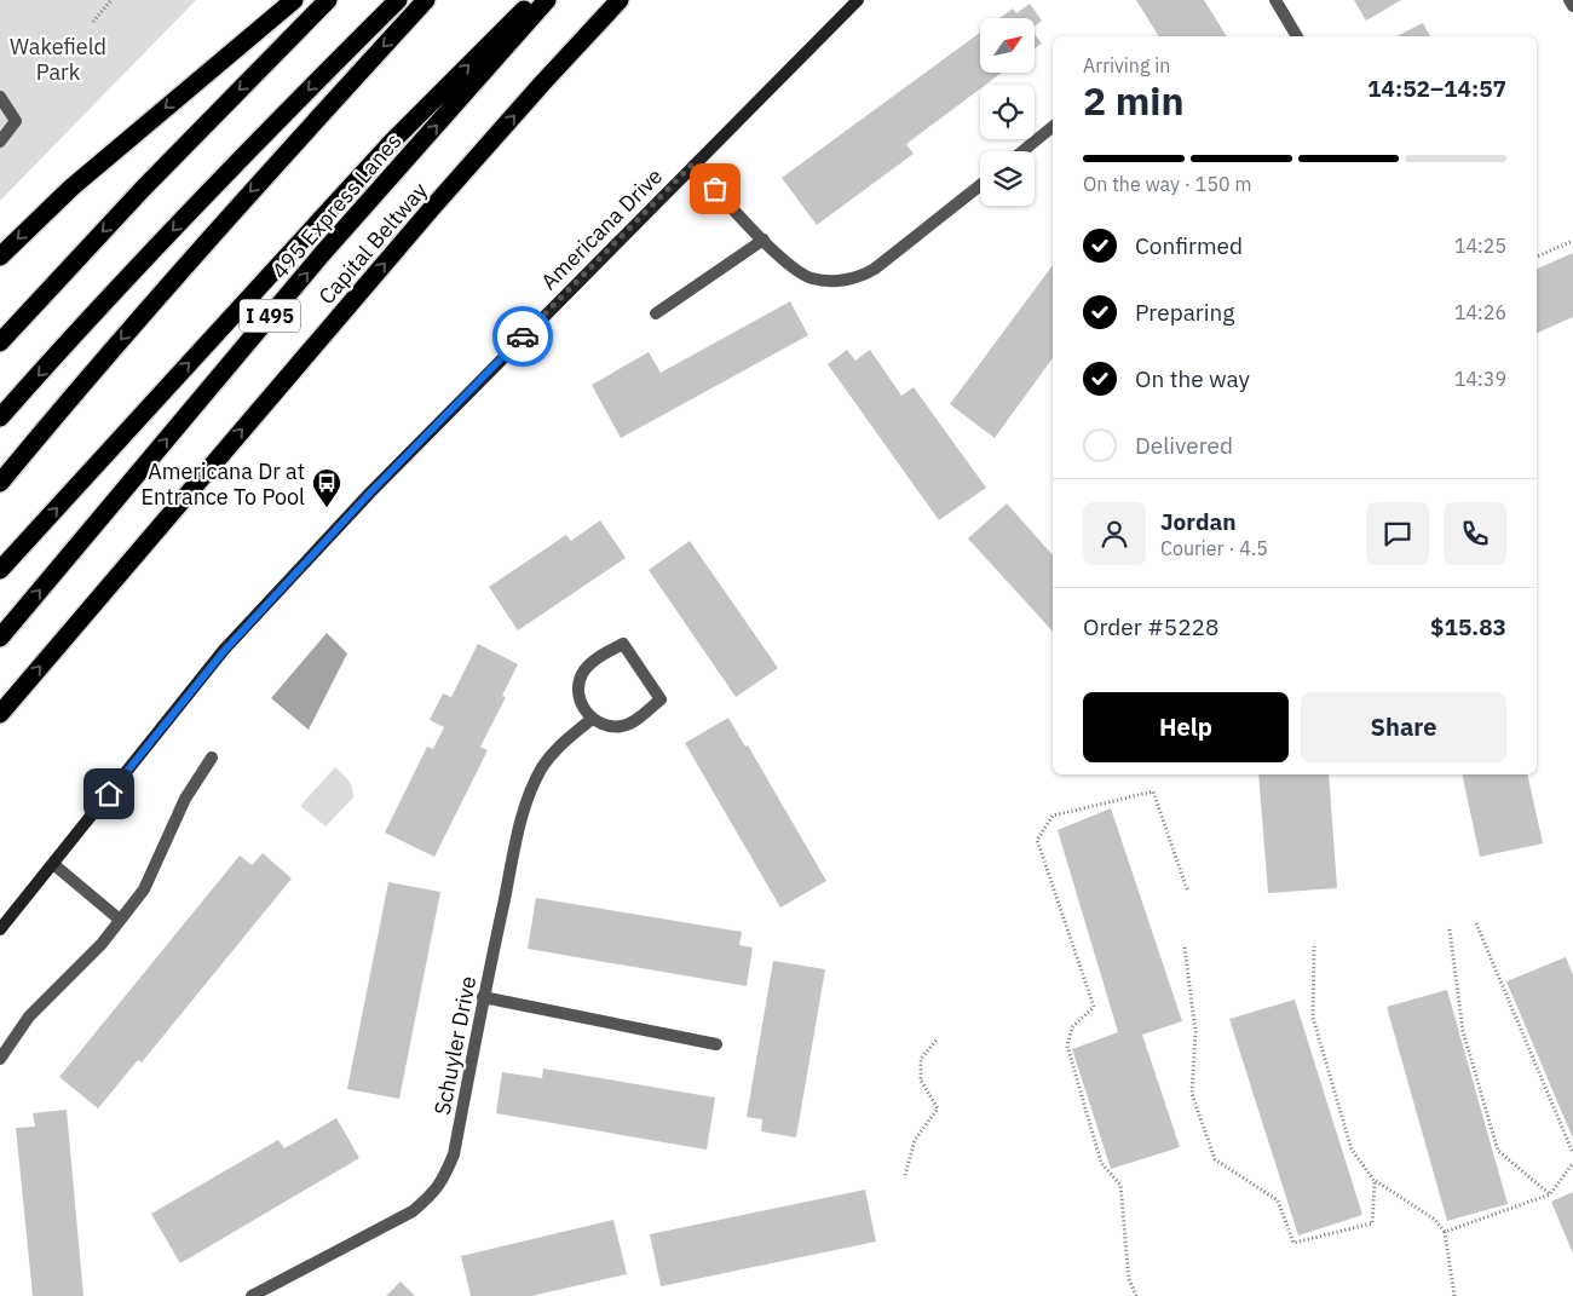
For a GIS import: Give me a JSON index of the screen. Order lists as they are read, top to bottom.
{
  "streets": {
    "highway": ["495 Express Lanes", "Capital Beltway", "I 495"],
    "street": ["Americana Drive", "Schuyler Drive"]
  },
  "parks": ["Wakefield Park"],
  "places": {
    "bus stop": ["Americana Dr at Entrance To Pool"]
  },
  "north": "top right",
  "page": {
    "heading": ["2 min", "Arriving in", "14:52–14:57"],
    "panel": [
      "Jordan",
      "Courier · 4.5",
      "Order #5228",
      "$15.83"
    ],
    "bar": "On the way · 150 m",
    "list": [
      ["Confirmed", "14:25"],
      ["Preparing", "14:26"],
      ["On the way", "14:39"],
      "Delivered"
    ],
    "buttons": ["Help", "Share"]
  }
}
